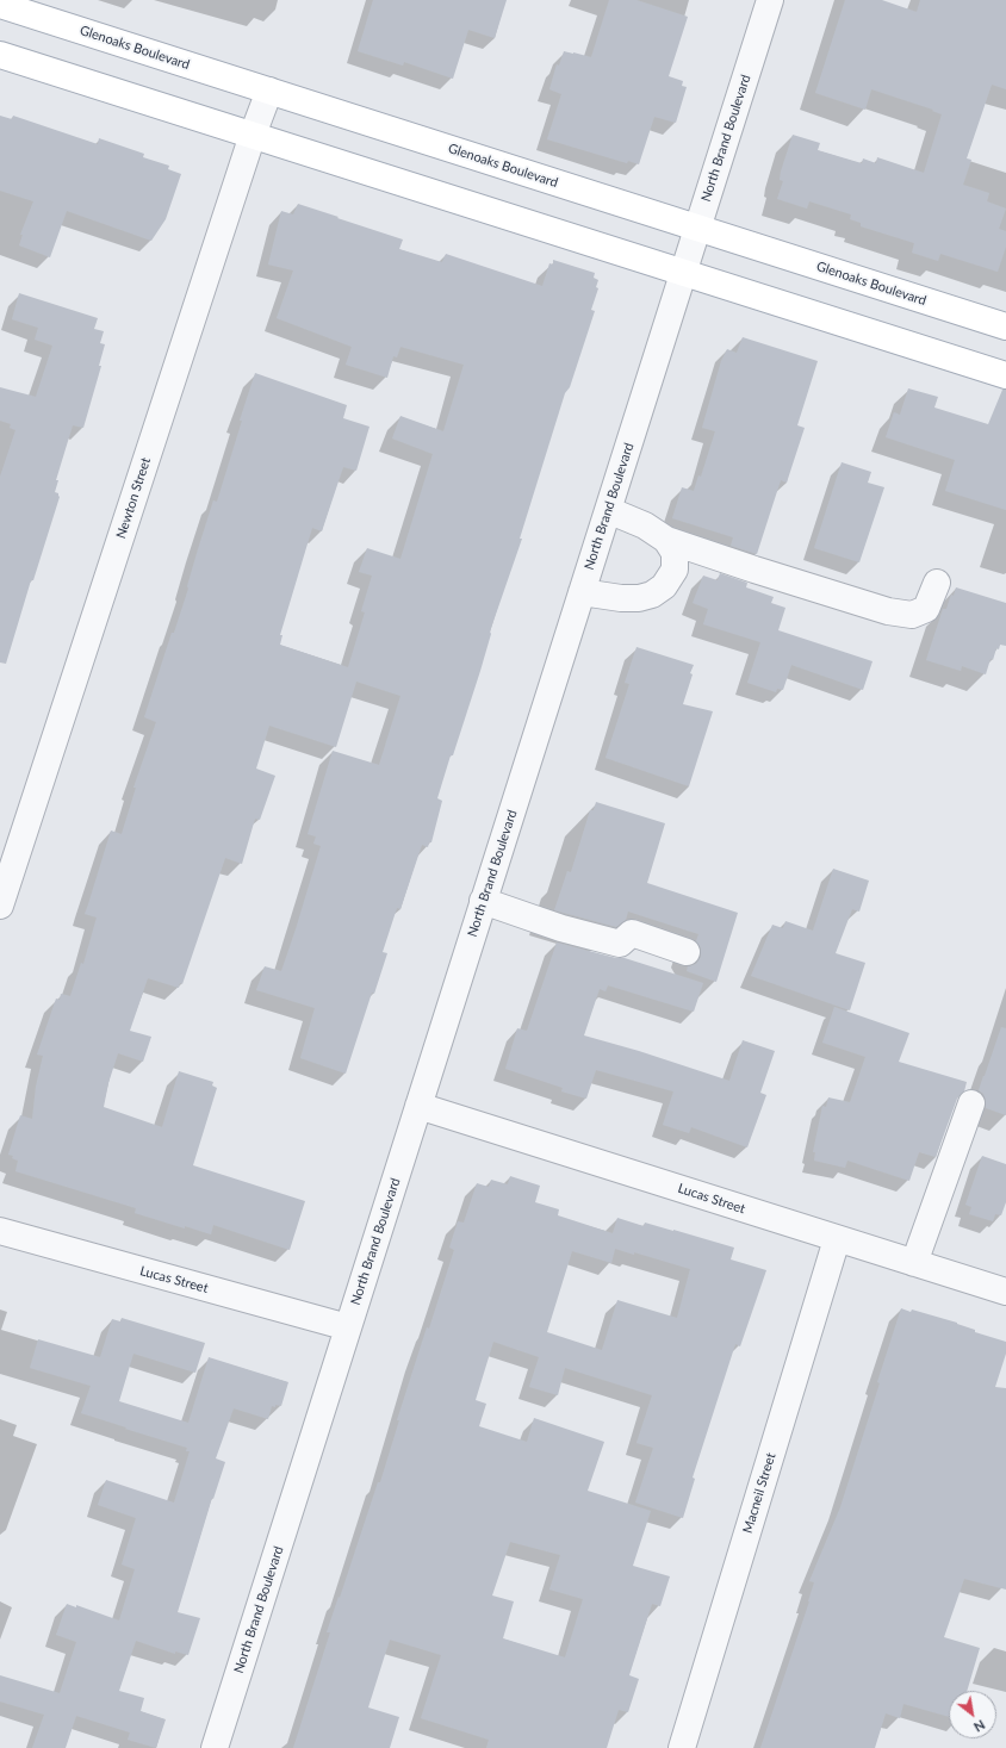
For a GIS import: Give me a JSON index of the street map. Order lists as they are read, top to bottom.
{
  "streets": {
    "main road": ["Glenoaks Boulevard"],
    "street": [
      "North Brand Boulevard",
      "Newton Street",
      "Lucas Street",
      "Macneil Street"
    ]
  },
  "crossings": [
    ["Glenoaks Boulevard", "North Brand Boulevard"],
    ["Glenoaks Boulevard", "Newton Street"],
    ["North Brand Boulevard", "Lucas Street"],
    ["Lucas Street", "Macneil Street"]
  ],
  "north": "bottom right"
}
